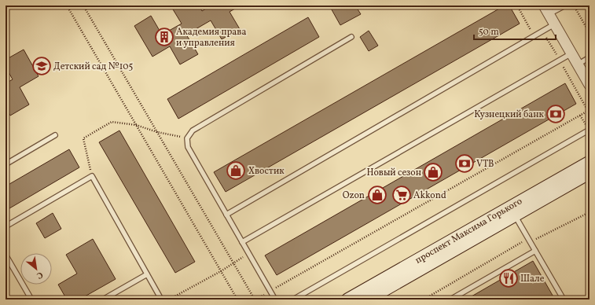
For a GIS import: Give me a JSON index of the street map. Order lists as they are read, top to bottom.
{
  "streets": {
    "main road": ["проспект Максима Горького"]
  },
  "places": {
    "building": ["Академия права и управления"],
    "school or university": ["Детский сад №105"],
    "bank": ["Кузнецкий банк", "VTB"],
    "shop": ["Хвостик", "Новый сезон", "Ozon"],
    "supermarket": ["Akkond"],
    "restaurant": ["Шале"]
  },
  "scale_bar": "50 m",
  "north": "bottom right"
}
